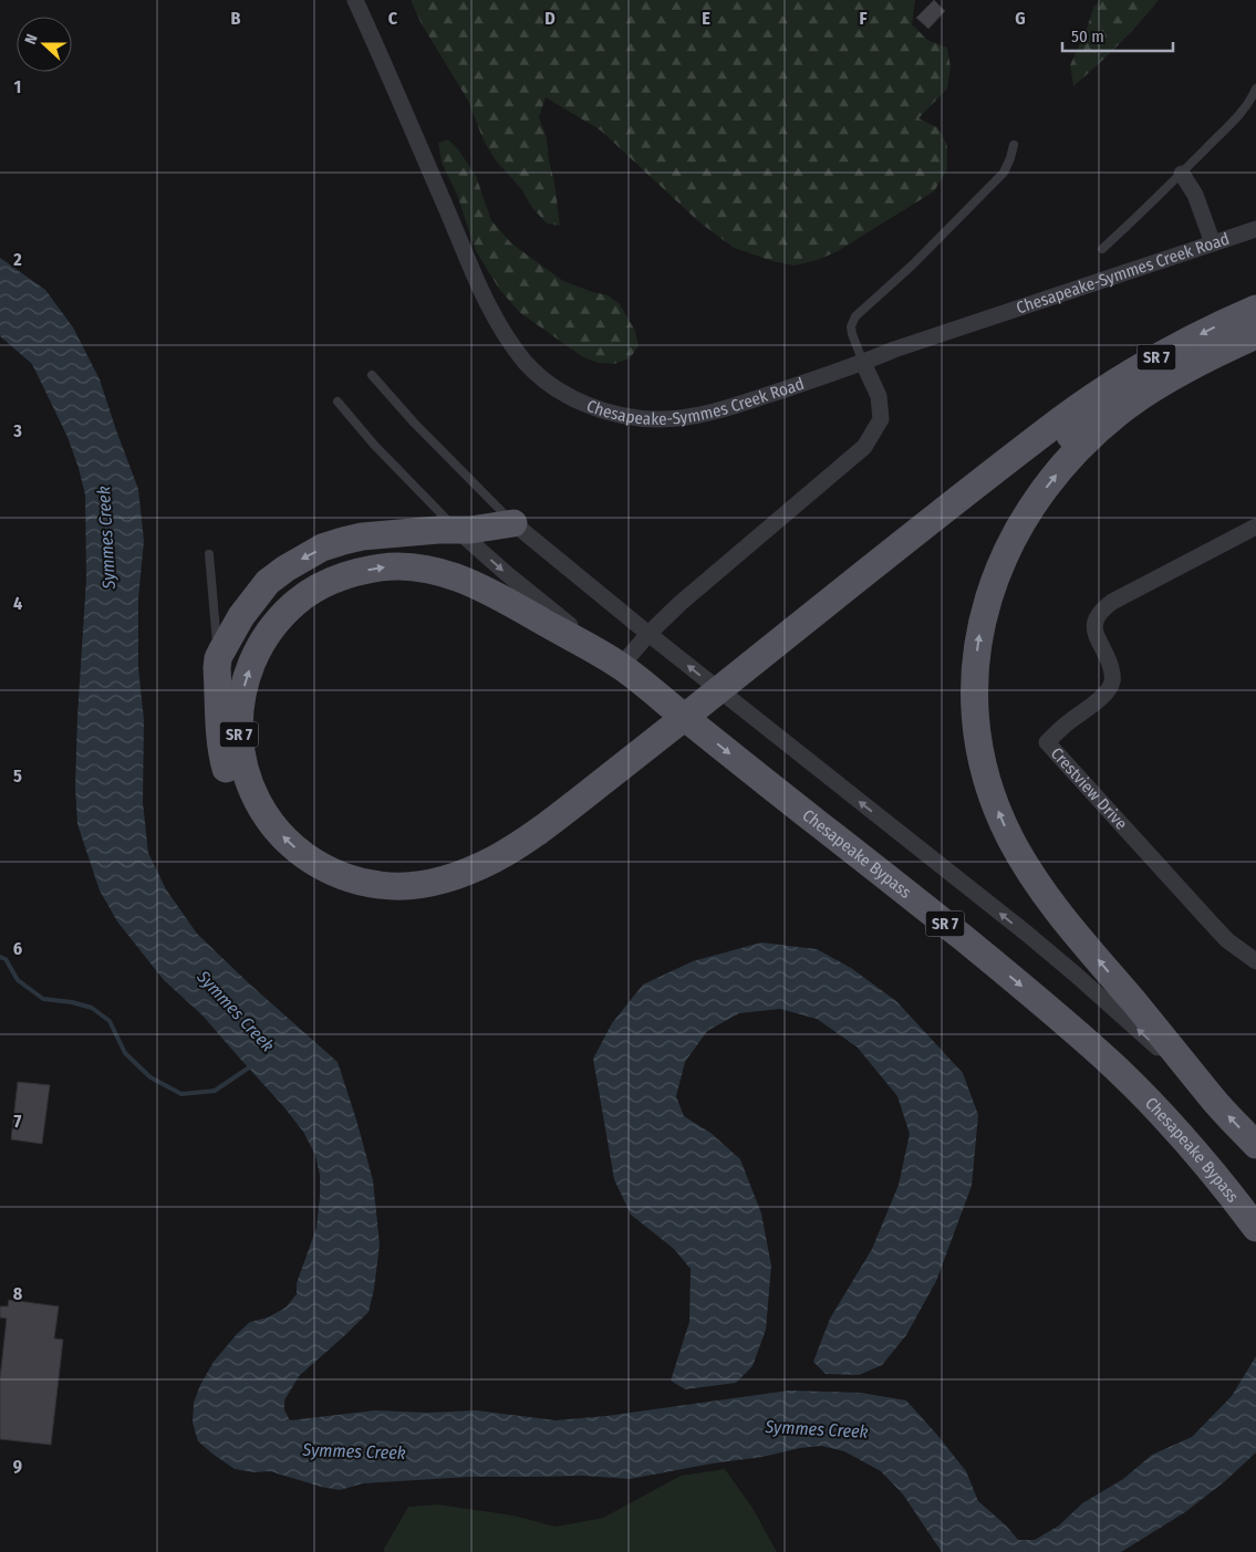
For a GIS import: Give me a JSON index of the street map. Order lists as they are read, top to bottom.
{
  "streets": {
    "main road": ["SR 7", "Chesapeake Bypass"],
    "street": ["Chesapeake-Symmes Creek Road", "Crestview Drive"]
  },
  "crossings": [
    ["SR 7", "Chesapeake Bypass"]
  ],
  "water": ["Symmes Creek"],
  "scale_bar": "50 m",
  "north": "left",
  "grid": {
    "columns": [
      "B",
      "C",
      "D",
      "E",
      "F",
      "G"
    ],
    "rows": [
      "1",
      "2",
      "3",
      "4",
      "5",
      "6",
      "7",
      "8",
      "9"
    ]
  }
}
